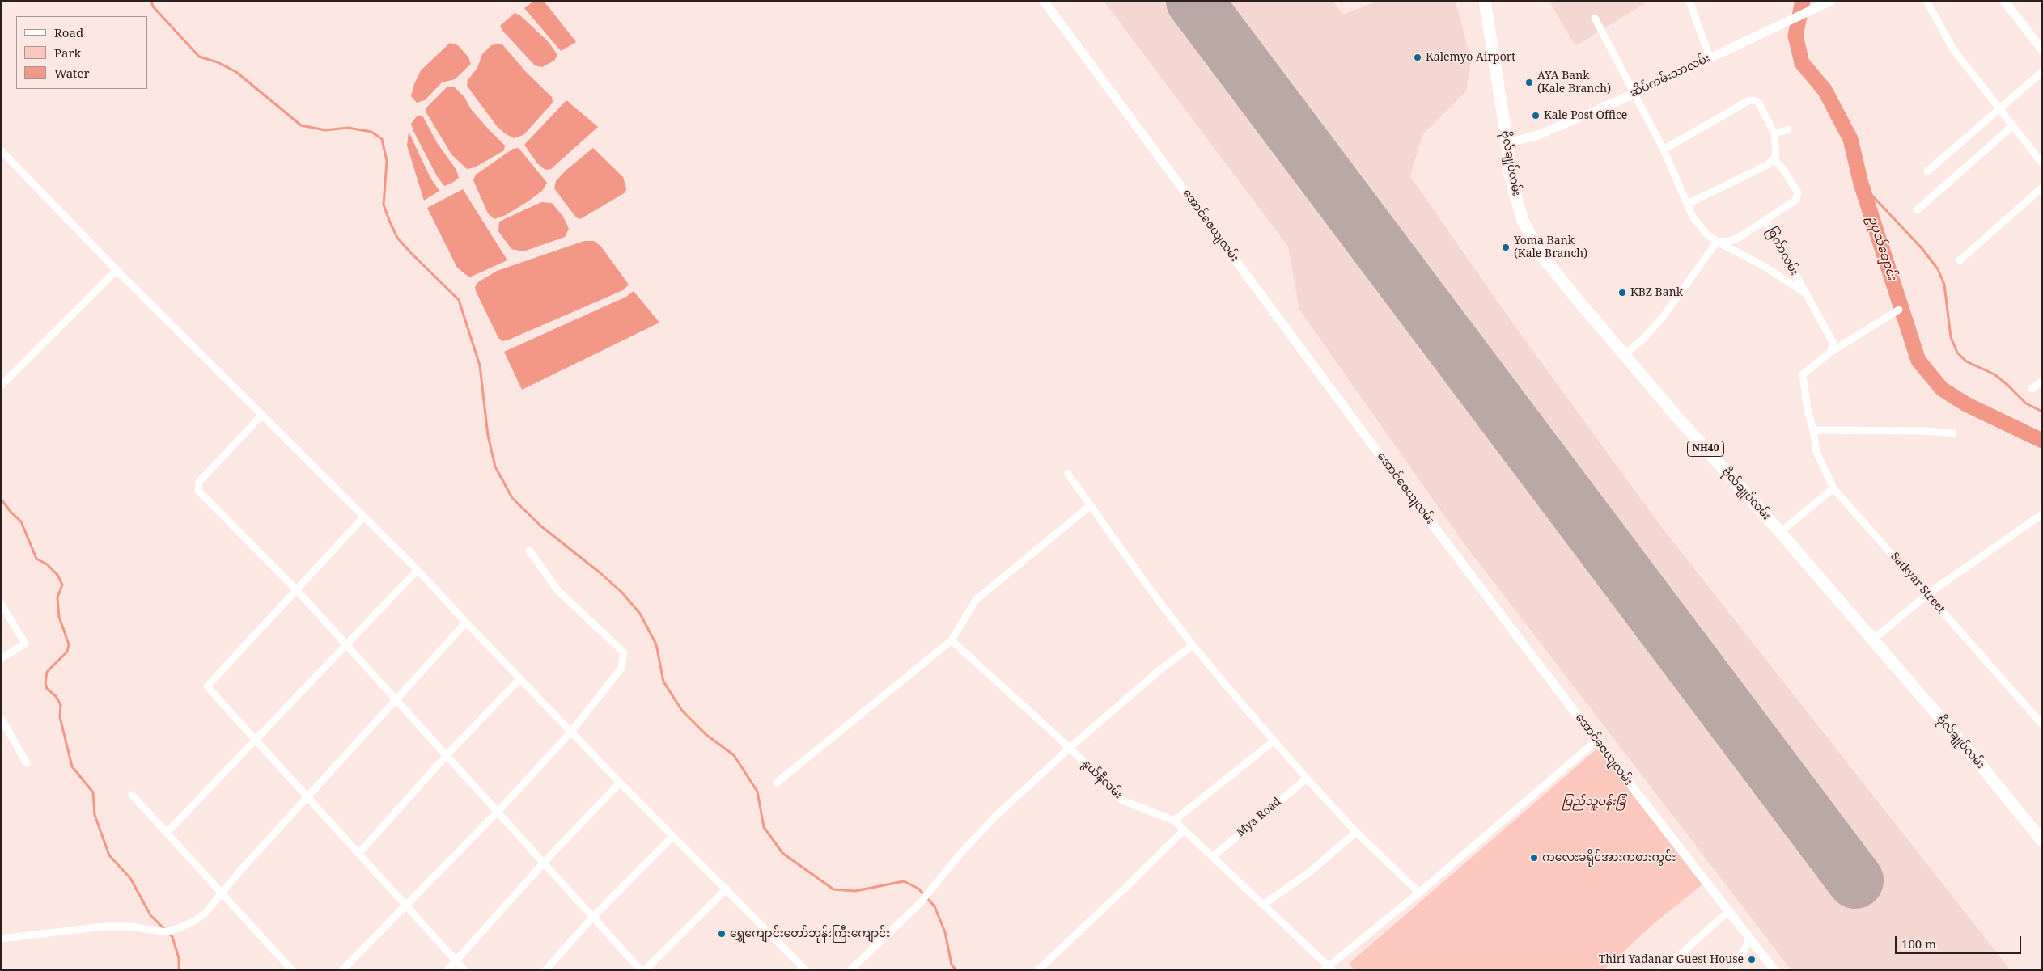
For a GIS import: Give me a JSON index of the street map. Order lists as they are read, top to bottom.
{
  "streets": {
    "highway": ["ဗိုလ်ချုပ်လမ်း", "NH40"],
    "street": [
      "ဆိပ်ကမ်းသာလမ်း",
      "အောင်ဇေယျလမ်း",
      "စြက်ာလမ်း",
      "Satkyar Street",
      "နွယ်နီလမ်း",
      "Mya Road"
    ]
  },
  "crossings": [
    ["ဆိပ်ကမ်းသာလမ်း", "ဗိုလ်ချုပ်လမ်း"],
    ["နွယ်နီလမ်း", "Mya Road"]
  ],
  "water": ["ဥပုသ်ချောင်း"],
  "parks": ["ပြည်သူ့ပန်းခြံ"],
  "places": [
    "Kalemyo Airport",
    "AYA Bank (Kale Branch)",
    "Kale Post Office",
    "Yoma Bank (Kale Branch)",
    "KBZ Bank",
    "ကလေးခရိုင်အားကစားကွင်း",
    "ရွှေကျောင်းတော်ဘုန်းကြီးကျောင်း",
    "Thiri Yadanar Guest House"
  ],
  "legend": ["Road", "Park", "Water"],
  "scale_bar": "100 m"
}
